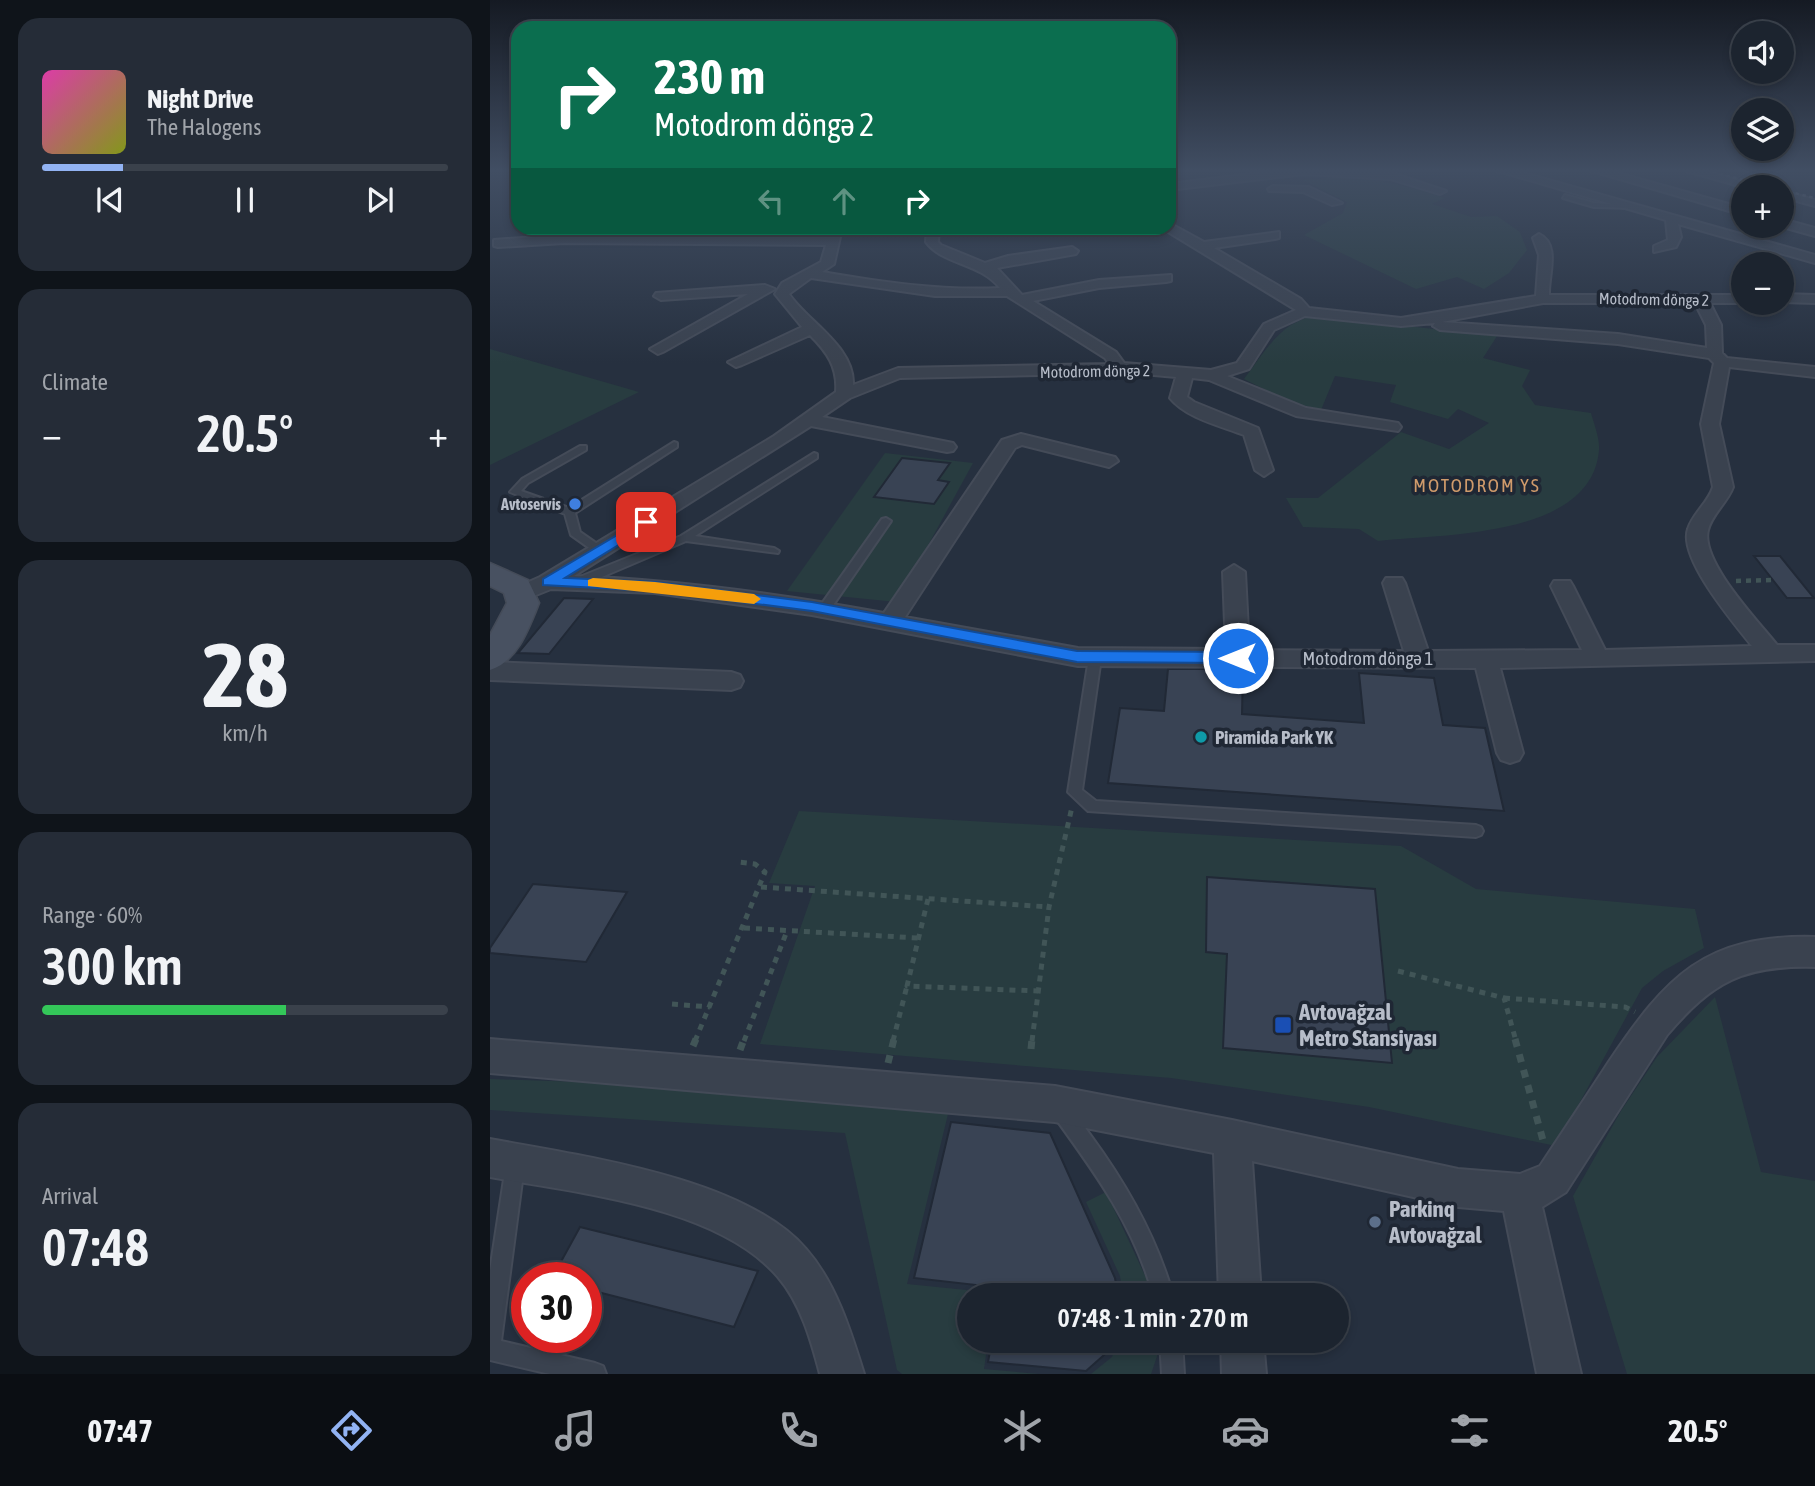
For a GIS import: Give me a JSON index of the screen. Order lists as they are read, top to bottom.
{
  "streets": {
    "street": ["Motodrom döngə 2", "Motodrom döngə 1"]
  },
  "crossings": [
    ["Motodrom döngə 2", "Motodrom döngə 1"]
  ],
  "districts": ["MOTODROM YS"],
  "places": {
    "other": ["Avtoservis", "Piramida Park YK", "Parkinq Avtovağzal"],
    "transit": ["Avtovağzal Metro Stansiyası"]
  },
  "page": {
    "map_buttons": ["+", "−"],
    "turn": ["230 m", "Motodrom döngə 2"],
    "song": ["Night Drive", "The Halogens"],
    "tile": [
      "Climate",
      ["28", "km/h"],
      ["Range · 60%", "300 km"],
      ["Arrival", "07:48"]
    ],
    "heat": ["−", "20.5°", "+"],
    "limit": "30",
    "trip": "07:48 · 1 min · 270 m",
    "tabs": ["07:47", "20.5°"]
  }
}
